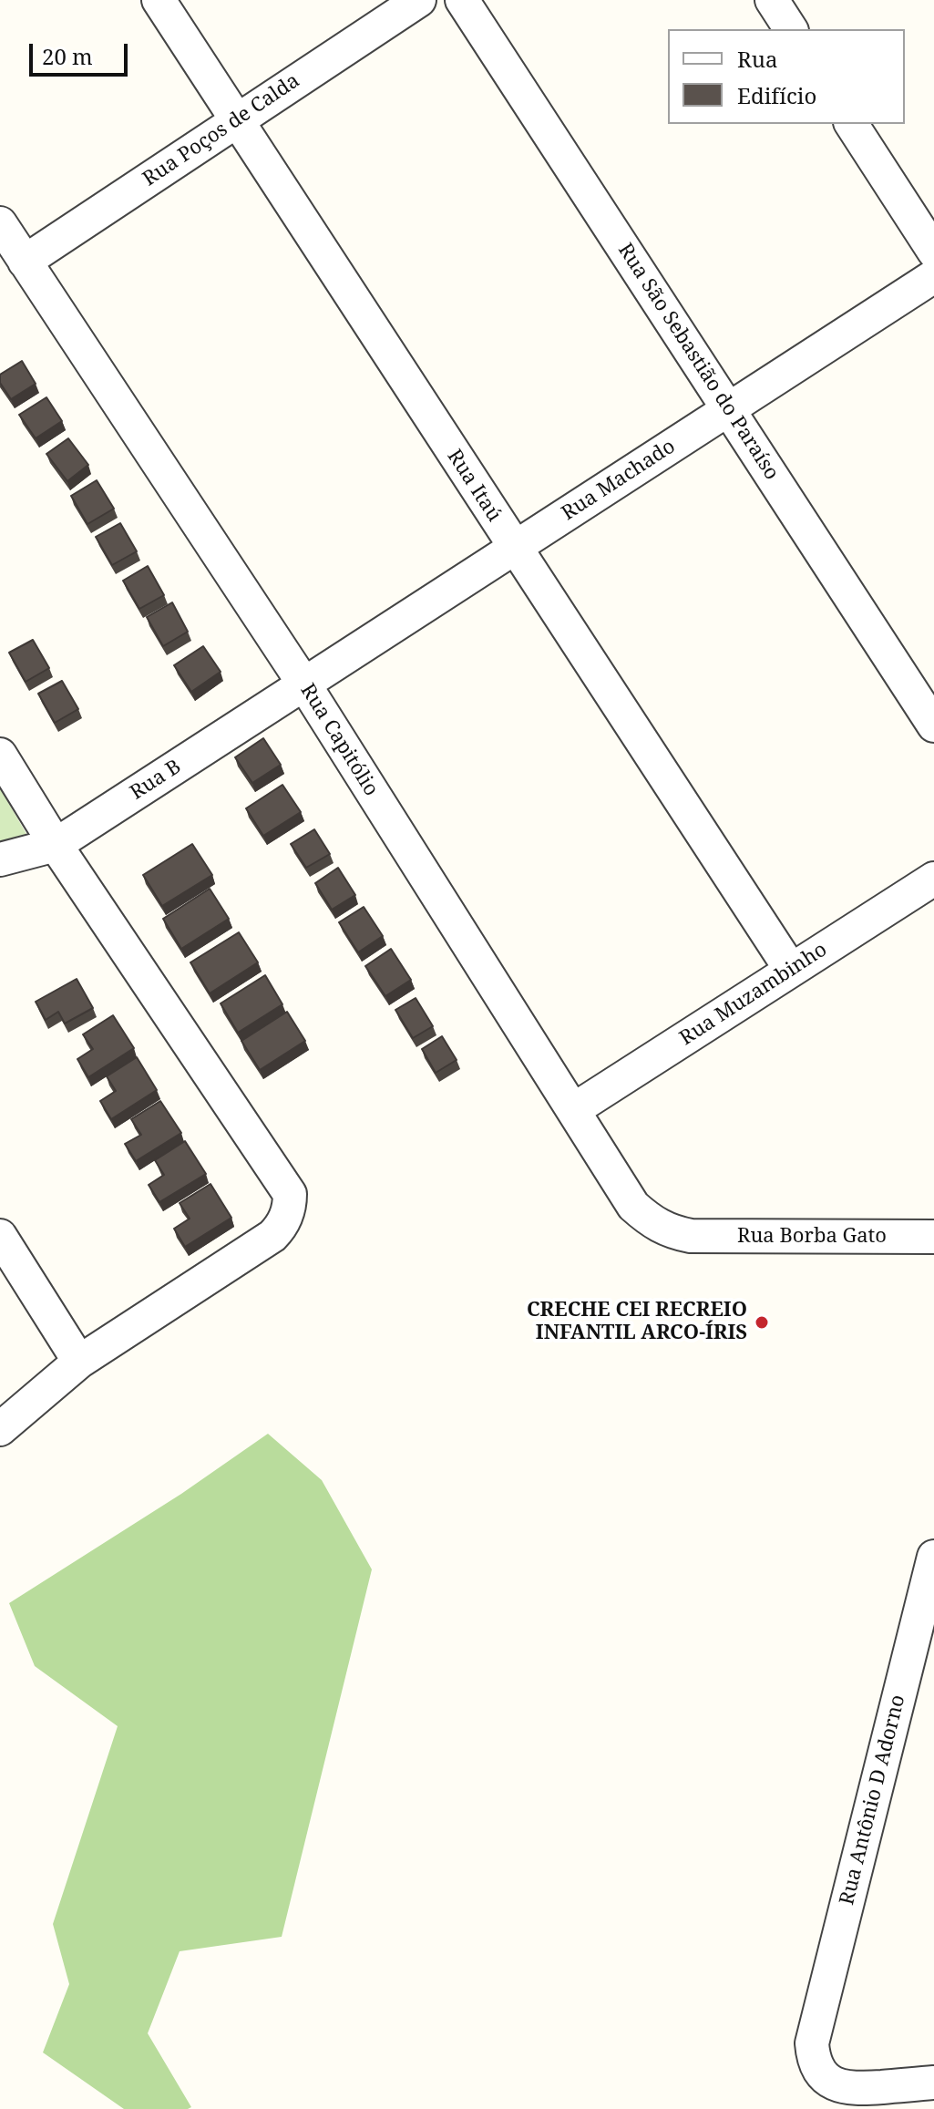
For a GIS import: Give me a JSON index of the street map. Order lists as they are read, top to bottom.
{
  "streets": {
    "street": [
      "Rua Poços de Calda",
      "Rua São Sebastião do Paraíso",
      "Rua Machado",
      "Rua Itaú",
      "Rua Capitólio",
      "Rua B",
      "Rua Muzambinho",
      "Rua Borba Gato",
      "Rua Antônio D Adorno"
    ]
  },
  "crossings": [
    ["Rua Poços de Calda", "Rua Itaú"],
    ["Rua Poços de Calda", "Rua Capitólio"],
    ["Rua São Sebastião do Paraíso", "Rua Machado"],
    ["Rua Machado", "Rua Itaú"],
    ["Rua Machado", "Rua Capitólio"],
    ["Rua Machado", "Rua B"],
    ["Rua Itaú", "Rua Muzambinho"],
    ["Rua Capitólio", "Rua B"],
    ["Rua Capitólio", "Rua Muzambinho"],
    ["Rua Capitólio", "Rua Borba Gato"]
  ],
  "places": ["CRECHE CEI RECREIO INFANTIL ARCO-ÍRIS"],
  "legend": ["Rua", "Edifício"],
  "scale_bar": "20 m"
}
